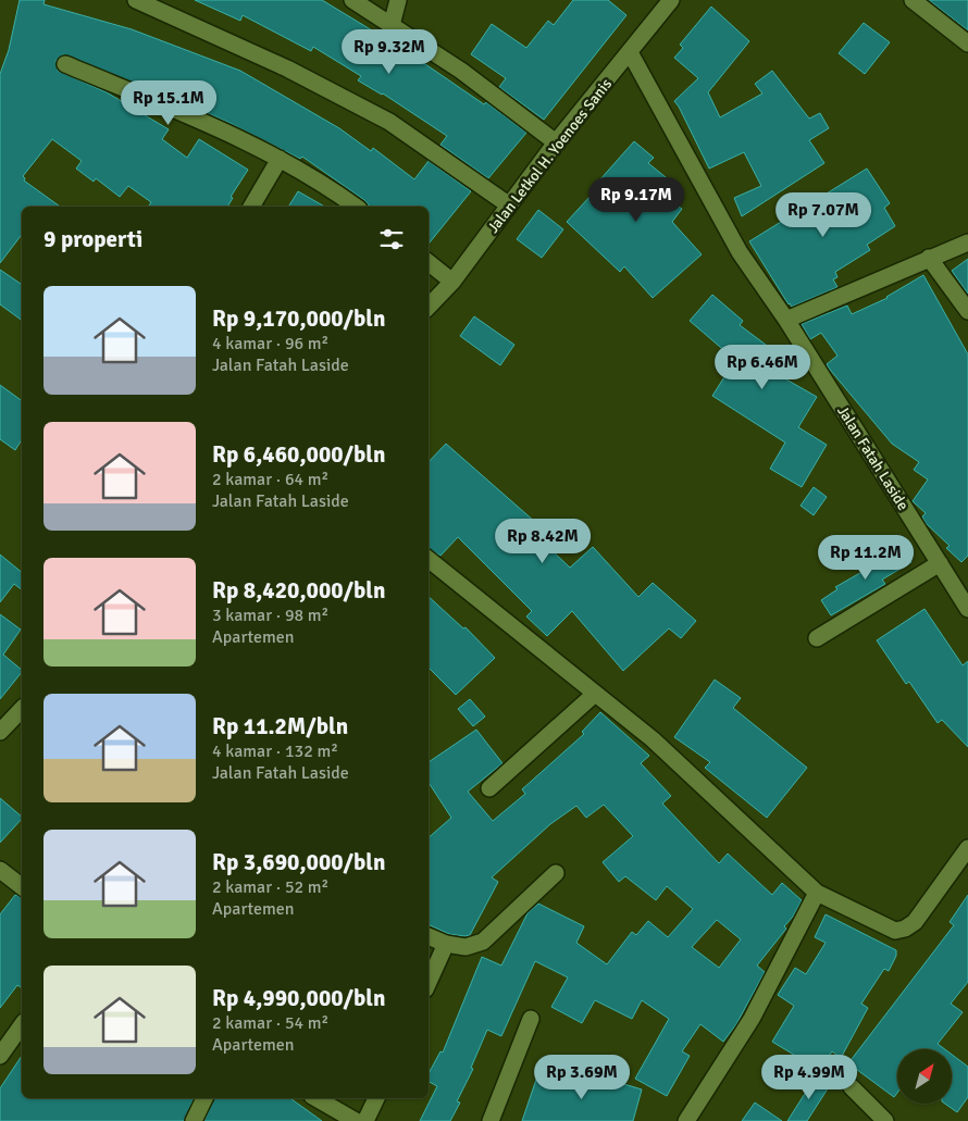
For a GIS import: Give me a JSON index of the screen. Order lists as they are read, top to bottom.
{
  "streets": {
    "street": ["Jalan Letkol H. Yoenoes Sanis", "Jalan Fatah Laside"]
  },
  "crossings": [
    ["Jalan Letkol H. Yoenoes Sanis", "Jalan Fatah Laside"]
  ],
  "north": "top right",
  "page": {
    "price": [
      "Rp 9.32M",
      "Rp 15.1M",
      "Rp 9.17M",
      "Rp 7.07M",
      "Rp 6.46M",
      "Rp 8.42M",
      "Rp 11.2M",
      "Rp 3.69M",
      "Rp 4.99M"
    ],
    "heading": "9 properti",
    "list": [
      {
        "name": "Rp 9,170,000/bln",
        "note": "4 kamar · 96 m² · Jalan Fatah Laside"
      },
      {
        "name": "Rp 6,460,000/bln",
        "note": "2 kamar · 64 m² · Jalan Fatah Laside"
      },
      {
        "name": "Rp 8,420,000/bln",
        "note": "3 kamar · 98 m² · Apartemen"
      },
      {
        "name": "Rp 11.2M/bln",
        "note": "4 kamar · 132 m² · Jalan Fatah Laside"
      },
      {
        "name": "Rp 3,690,000/bln",
        "note": "2 kamar · 52 m² · Apartemen"
      },
      {
        "name": "Rp 4,990,000/bln",
        "note": "2 kamar · 54 m² · Apartemen"
      }
    ]
  }
}
